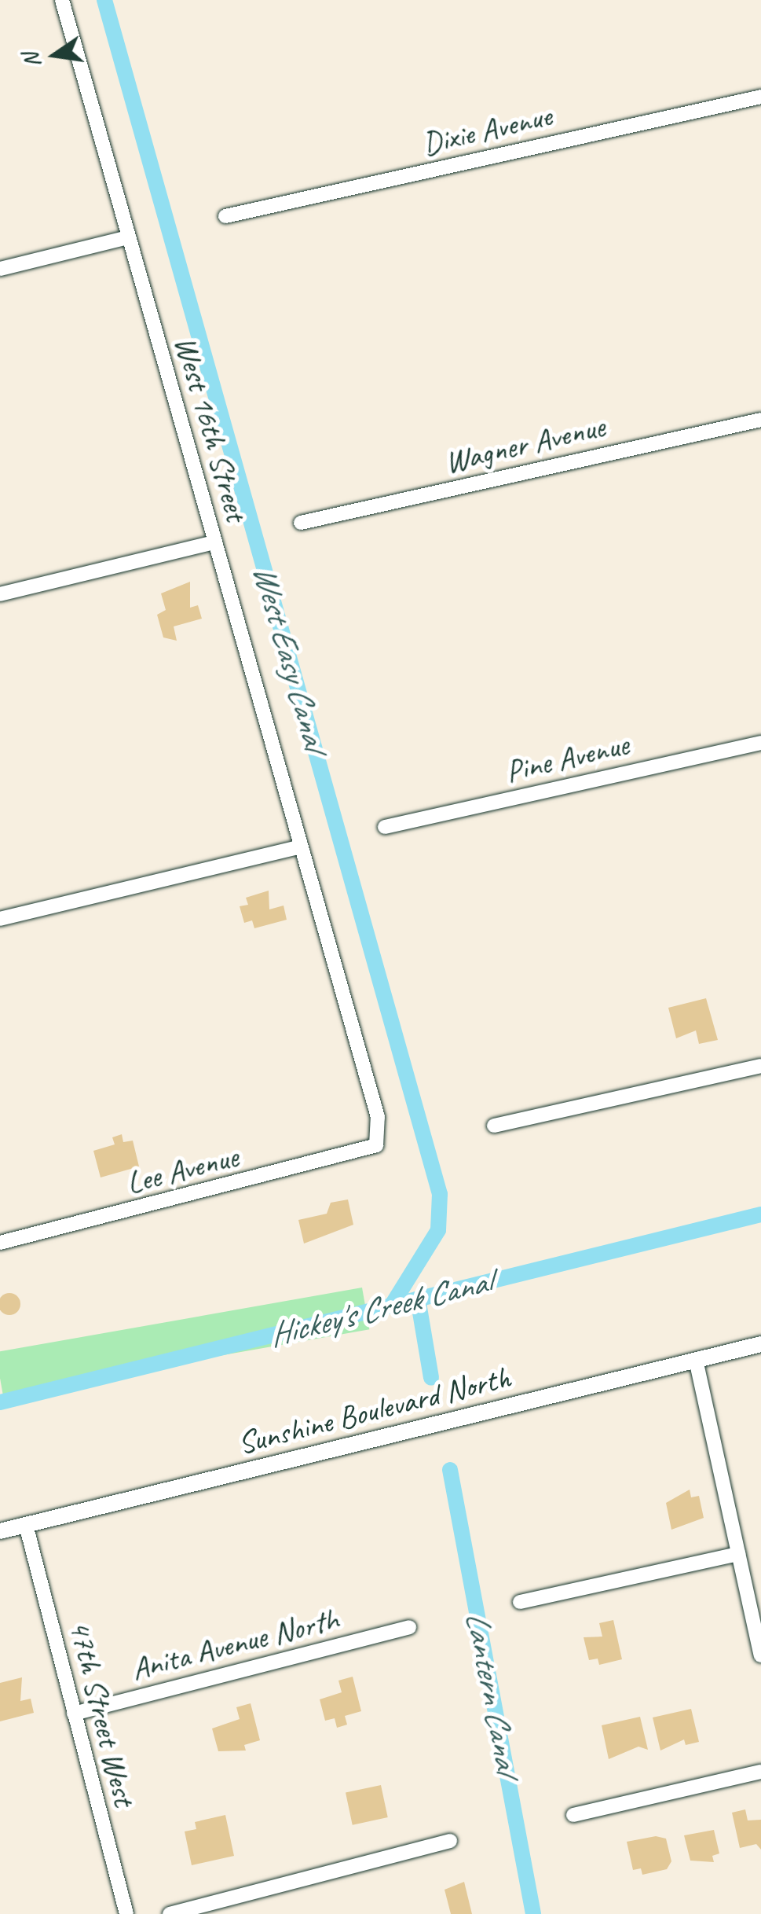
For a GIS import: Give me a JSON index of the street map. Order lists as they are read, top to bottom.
{
  "streets": {
    "street": [
      "Dixie Avenue",
      "West 16th Street",
      "Wagner Avenue",
      "Pine Avenue",
      "Lee Avenue",
      "Sunshine Boulevard North",
      "Anita Avenue North",
      "47th Street West"
    ]
  },
  "crossings": [
    ["West 16th Street", "Lee Avenue"],
    ["Sunshine Boulevard North", "47th Street West"],
    ["Anita Avenue North", "47th Street West"]
  ],
  "water": ["West Easy Canal", "Hickey's Creek Canal", "Lantern Canal"],
  "north": "left"
}
